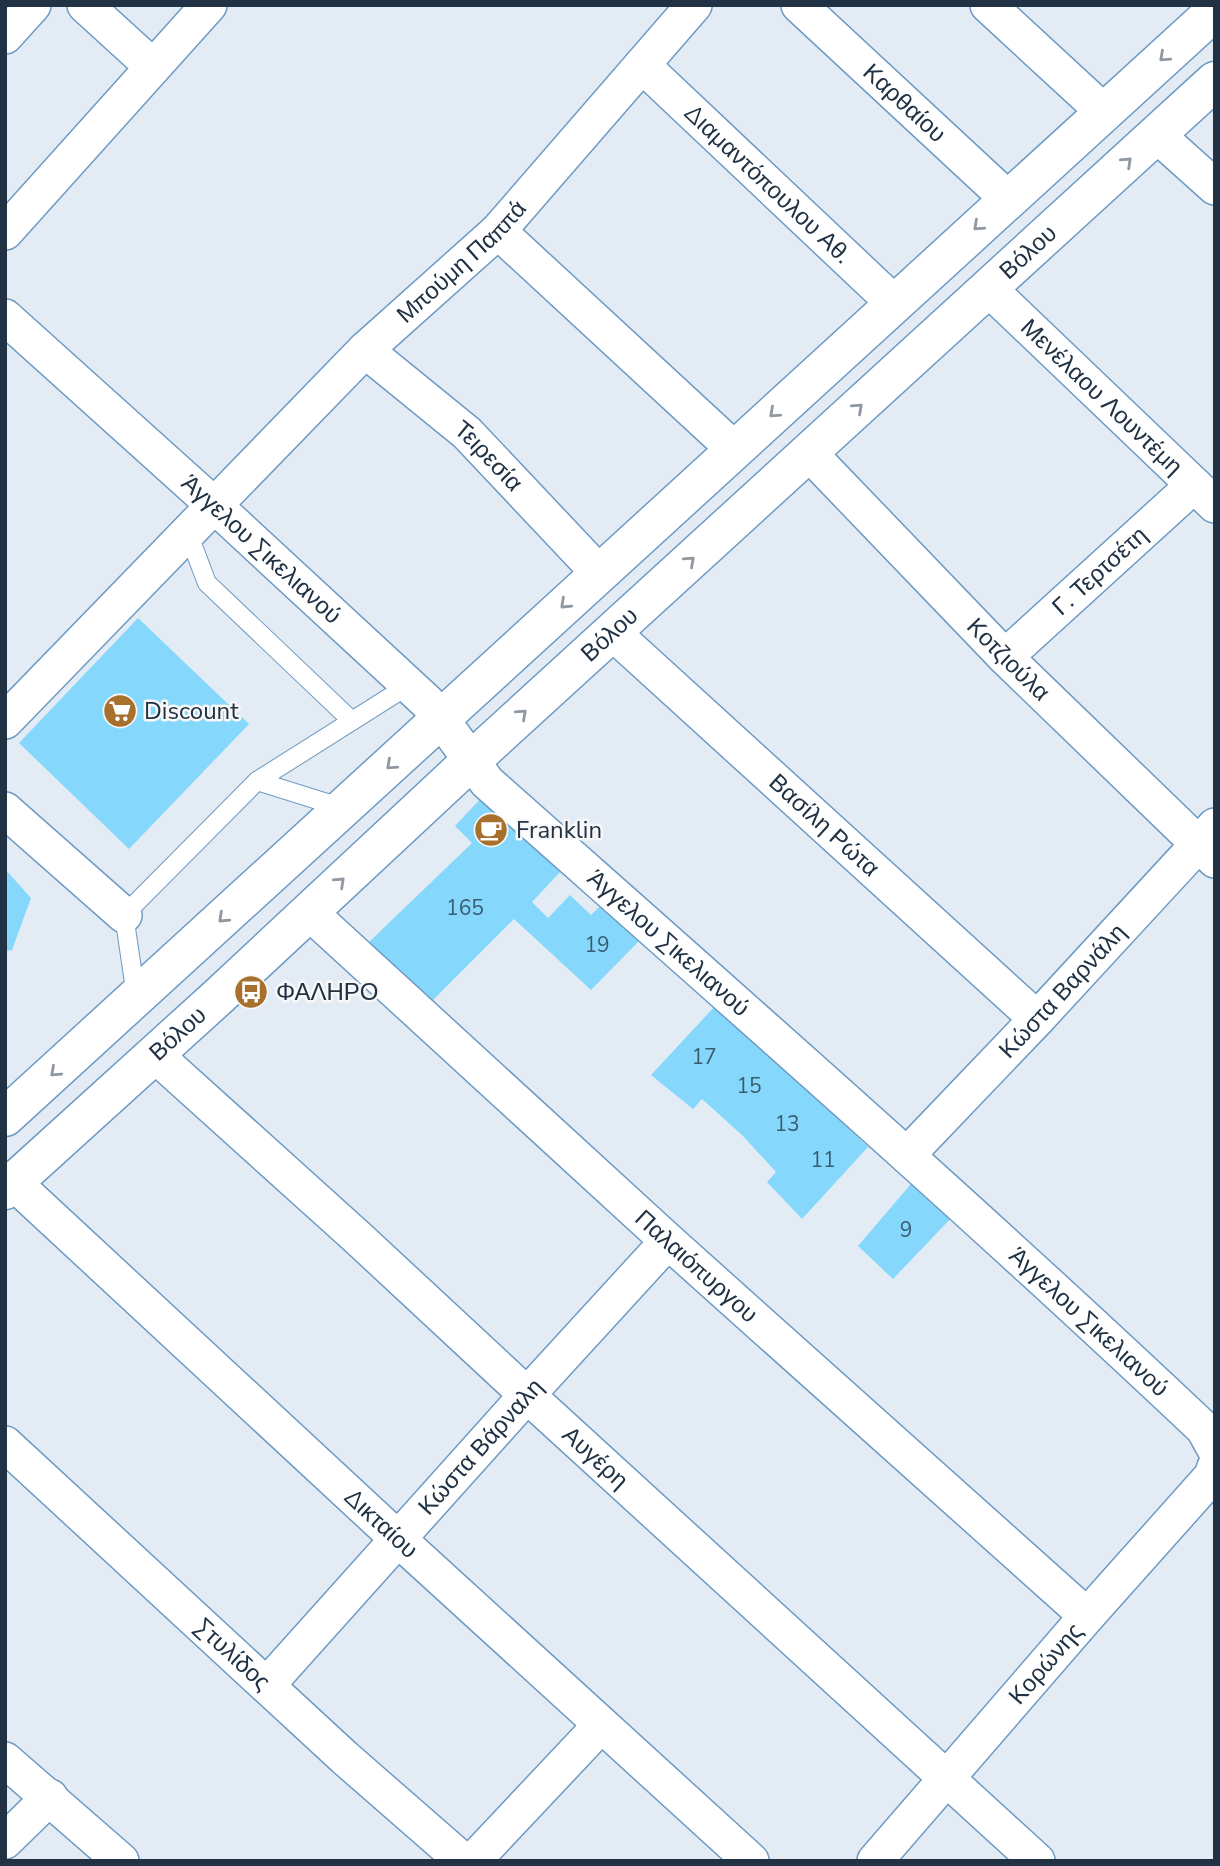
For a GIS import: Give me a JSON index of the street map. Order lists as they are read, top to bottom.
{
  "streets": {
    "main road": ["Βόλου"],
    "street": [
      "Καρθαίου",
      "Διαμαντόπουλου Αθ.",
      "Μπούμη Παππά",
      "Μενέλαου Λουντέμη",
      "Τειρεσία",
      "Άγγελου Σικελιανού",
      "Γ. Τερτσέτη",
      "Κοτζιούλα",
      "Βασίλη Ρώτα",
      "Κώστα Βαρνάλη",
      "Παλαιόπυργου",
      "Κώστα Βάρναλη",
      "Αυγέρη",
      "Δικταίου",
      "Στυλίδος",
      "Κορώνης"
    ]
  },
  "crossings": [
    ["Διαμαντόπουλου Αθ.", "Μπούμη Παππά"],
    ["Βόλου", "Μενέλαου Λουντέμη"],
    ["Βόλου", "Άγγελου Σικελιανού"],
    ["Βόλου", "Κοτζιούλα"],
    ["Βόλου", "Βασίλη Ρώτα"],
    ["Βόλου", "Παλαιόπυργου"],
    ["Βόλου", "Αυγέρη"],
    ["Βόλου", "Δικταίου"],
    ["Μπούμη Παππά", "Τειρεσία"],
    ["Μπούμη Παππά", "Άγγελου Σικελιανού"],
    ["Μενέλαου Λουντέμη", "Γ. Τερτσέτη"],
    ["Άγγελου Σικελιανού", "Κώστα Βαρνάλη"],
    ["Γ. Τερτσέτη", "Κοτζιούλα"],
    ["Κοτζιούλα", "Κώστα Βαρνάλη"],
    ["Βασίλη Ρώτα", "Κώστα Βαρνάλη"],
    ["Παλαιόπυργου", "Κώστα Βάρναλη"],
    ["Παλαιόπυργου", "Κορώνης"],
    ["Κώστα Βάρναλη", "Αυγέρη"],
    ["Κώστα Βάρναλη", "Δικταίου"],
    ["Κώστα Βάρναλη", "Στυλίδος"],
    ["Αυγέρη", "Κορώνης"]
  ],
  "places": {
    "supermarket": ["Discount"],
    "cafe": ["Franklin"],
    "bus stop": ["ΦΑΛΗΡΟ"]
  },
  "house_numbers": [
    "165",
    "19",
    "17",
    "15",
    "13",
    "11",
    "9"
  ]
}
